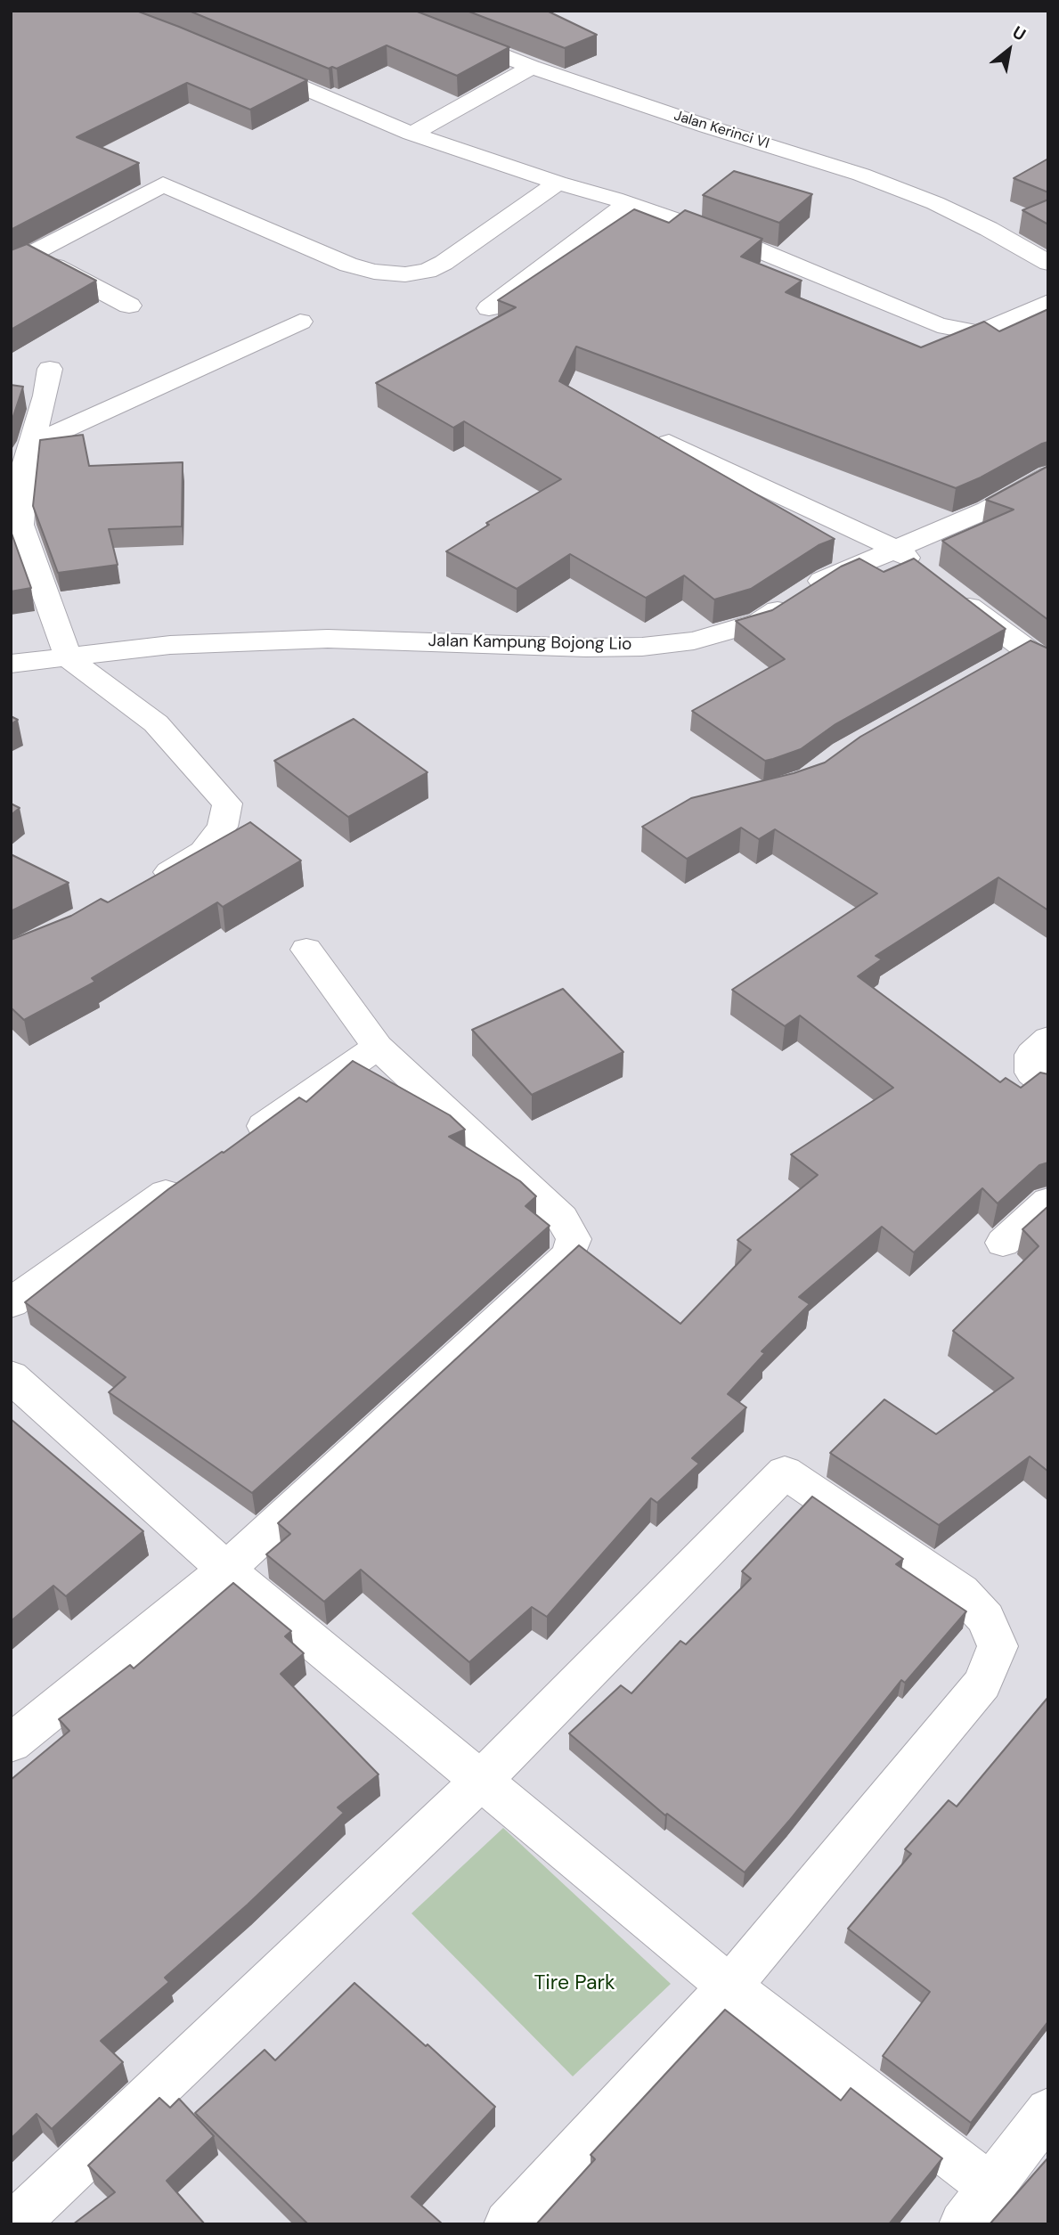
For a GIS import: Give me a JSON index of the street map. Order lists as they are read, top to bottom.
{
  "streets": {
    "street": ["Jalan Kerinci VI", "Jalan Kampung Bojong Lio"]
  },
  "parks": ["Tire Park"],
  "north": "top right"
}
